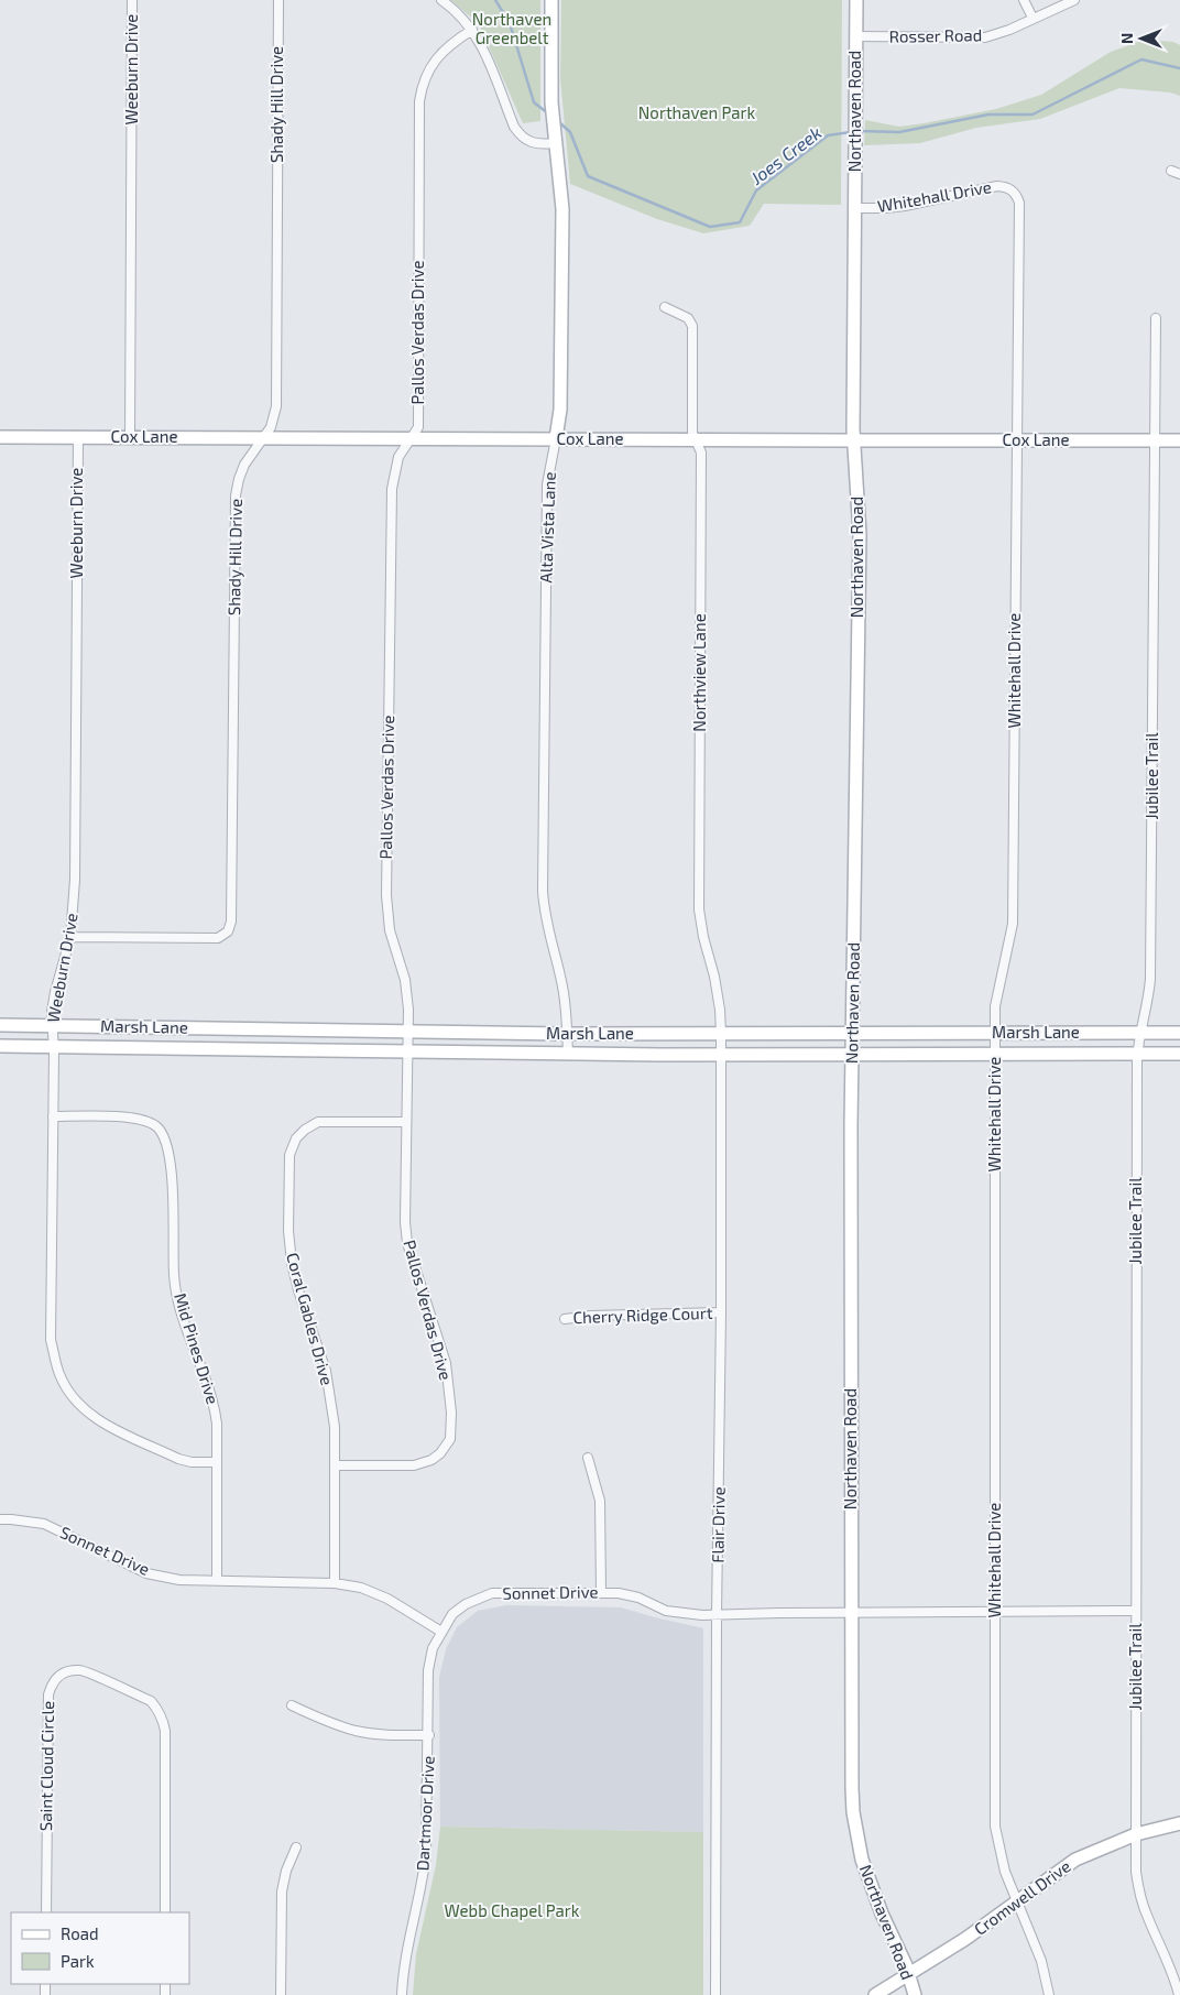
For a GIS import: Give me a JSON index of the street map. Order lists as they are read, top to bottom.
{
  "streets": {
    "street": [
      "Rosser Road",
      "Weeburn Drive",
      "Shady Hill Drive",
      "Northaven Road",
      "Whitehall Drive",
      "Pallos Verdas Drive",
      "Cox Lane",
      "Alta Vista Lane",
      "Northview Lane",
      "Jubilee Trail",
      "Marsh Lane",
      "Cherry Ridge Court",
      "Coral Gables Drive",
      "Mid Pines Drive",
      "Flair Drive",
      "Sonnet Drive",
      "Saint Cloud Circle",
      "Dartmoor Drive",
      "Cromwell Drive"
    ]
  },
  "crossings": [
    ["Rosser Road", "Northaven Road"],
    ["Weeburn Drive", "Shady Hill Drive"],
    ["Weeburn Drive", "Cox Lane"],
    ["Weeburn Drive", "Marsh Lane"],
    ["Weeburn Drive", "Mid Pines Drive"],
    ["Shady Hill Drive", "Cox Lane"],
    ["Northaven Road", "Whitehall Drive"],
    ["Northaven Road", "Cox Lane"],
    ["Northaven Road", "Marsh Lane"],
    ["Northaven Road", "Sonnet Drive"],
    ["Northaven Road", "Cromwell Drive"],
    ["Whitehall Drive", "Cox Lane"],
    ["Whitehall Drive", "Marsh Lane"],
    ["Whitehall Drive", "Sonnet Drive"],
    ["Whitehall Drive", "Cromwell Drive"],
    ["Pallos Verdas Drive", "Cox Lane"],
    ["Pallos Verdas Drive", "Marsh Lane"],
    ["Pallos Verdas Drive", "Coral Gables Drive"],
    ["Cox Lane", "Alta Vista Lane"],
    ["Cox Lane", "Northview Lane"],
    ["Cox Lane", "Jubilee Trail"],
    ["Alta Vista Lane", "Marsh Lane"],
    ["Northview Lane", "Marsh Lane"],
    ["Northview Lane", "Flair Drive"],
    ["Jubilee Trail", "Marsh Lane"],
    ["Jubilee Trail", "Sonnet Drive"],
    ["Jubilee Trail", "Cromwell Drive"],
    ["Marsh Lane", "Flair Drive"],
    ["Cherry Ridge Court", "Flair Drive"],
    ["Coral Gables Drive", "Sonnet Drive"],
    ["Mid Pines Drive", "Sonnet Drive"],
    ["Flair Drive", "Sonnet Drive"],
    ["Sonnet Drive", "Dartmoor Drive"]
  ],
  "water": ["Joes Creek"],
  "parks": ["Northaven Greenbelt", "Northaven Park", "Webb Chapel Park"],
  "legend": ["Road", "Park"],
  "north": "left"
}
